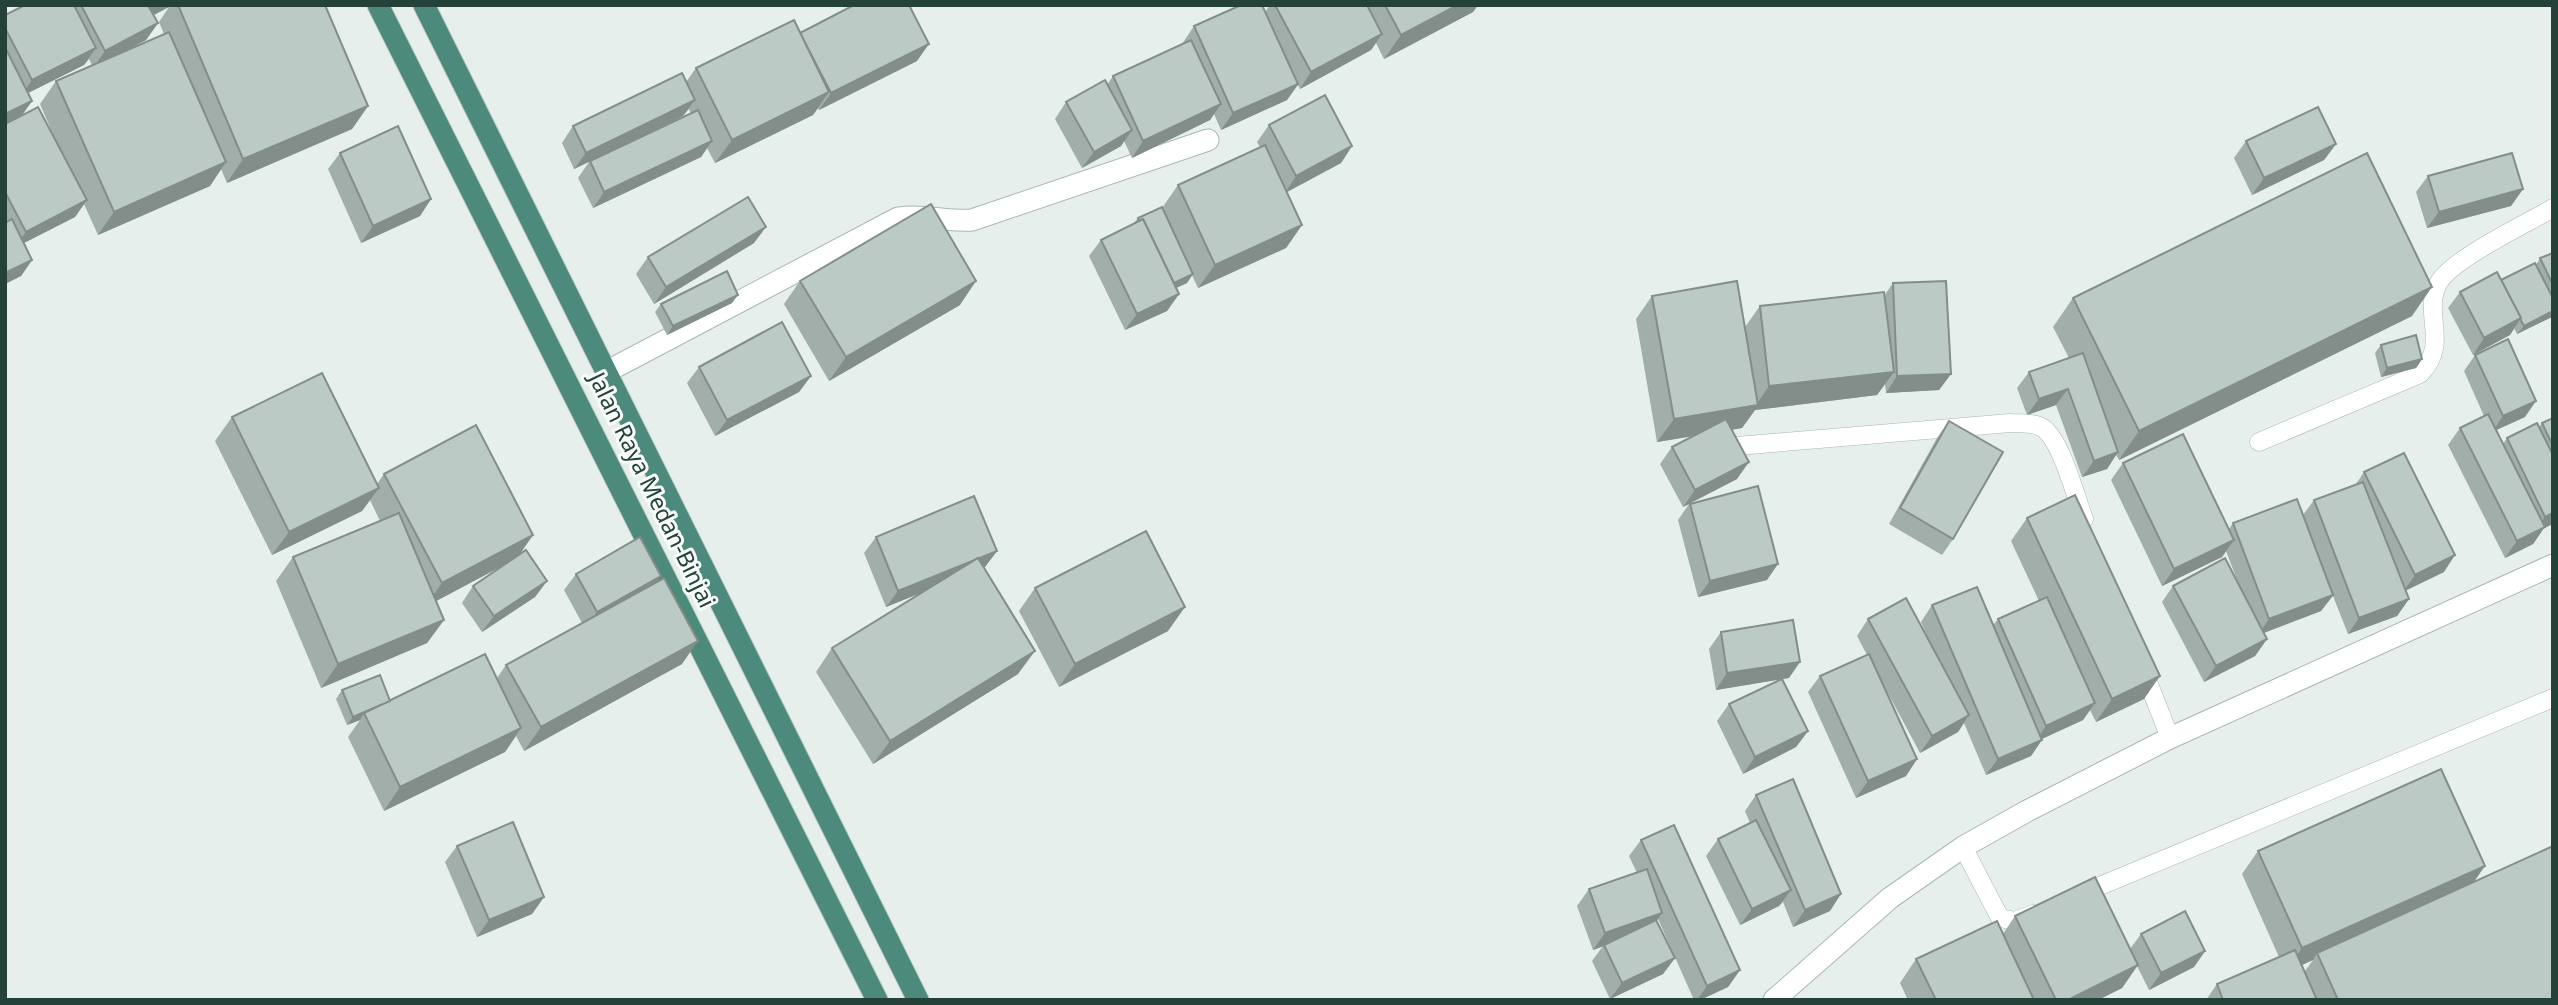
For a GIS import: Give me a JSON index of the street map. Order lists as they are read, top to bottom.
{
  "streets": {
    "highway": ["Jalan Raya Medan-Binjai"]
  }
}
